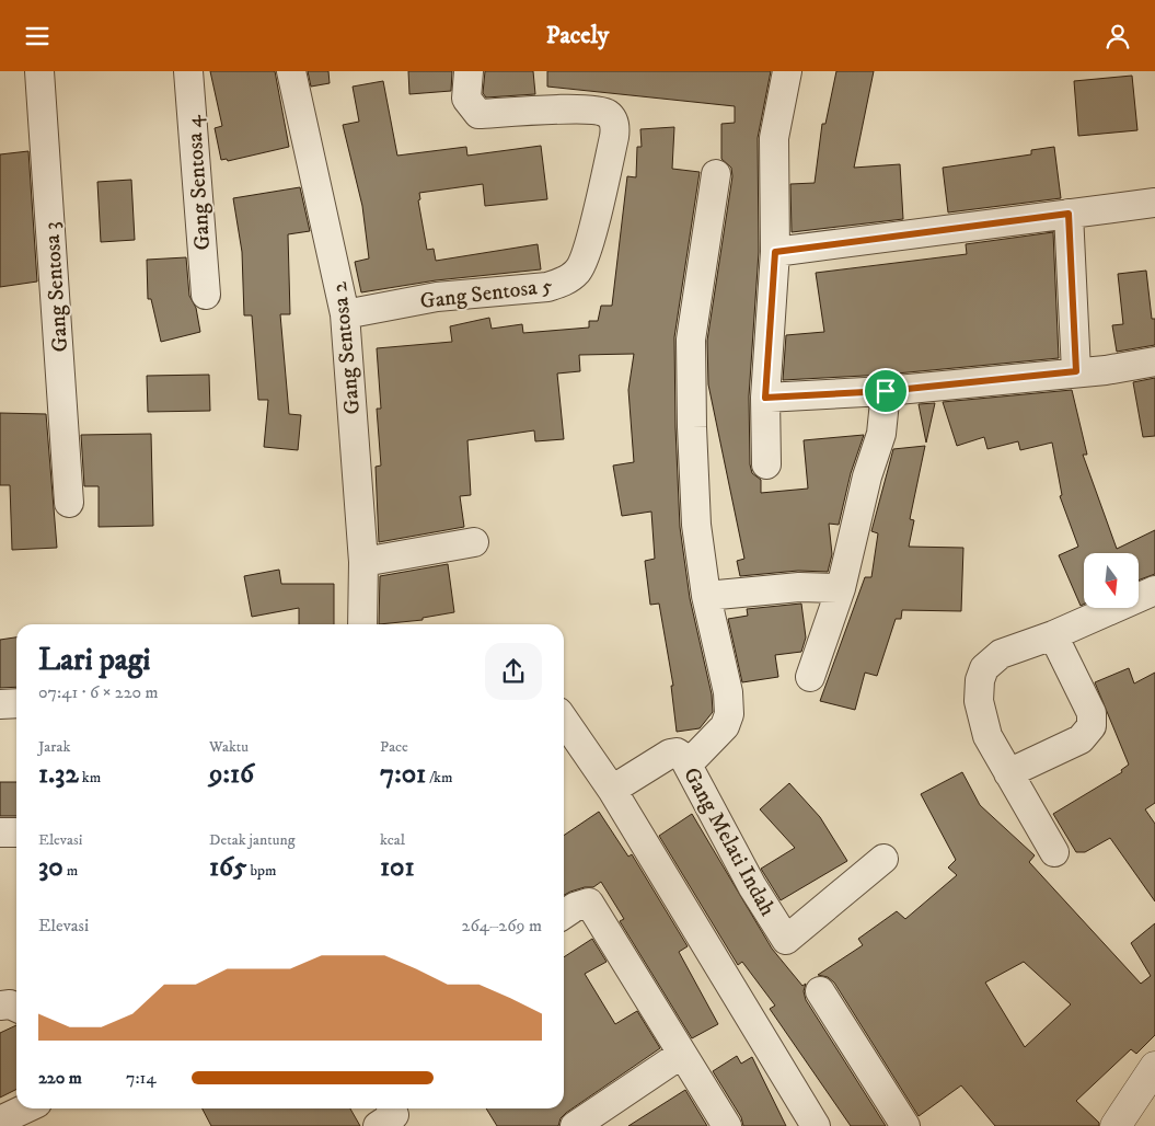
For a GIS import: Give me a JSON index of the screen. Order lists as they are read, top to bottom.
{
  "streets": {
    "street": [
      "Gang Sentosa 4",
      "Gang Sentosa 3",
      "Gang Sentosa 5",
      "Gang Sentosa 2",
      "Gang Melati Indah"
    ]
  },
  "crossings": [
    ["Gang Sentosa 5", "Gang Sentosa 2"]
  ],
  "north": "bottom",
  "page": {
    "header": "Pacely",
    "heading": ["Lari pagi", "07:41 · 6 × 220 m"],
    "stats": [
      ["Jarak", "1.32 km"],
      ["Waktu", "9:16"],
      ["Pace", "7:01 /km"],
      ["Elevasi", "30 m"],
      ["Detak jantung", "165 bpm"],
      ["kcal", "101"]
    ],
    "chart": ["Elevasi", "264–269 m"],
    "list": [
      {
        "name": "220 m",
        "note": "7:14"
      }
    ]
  }
}
